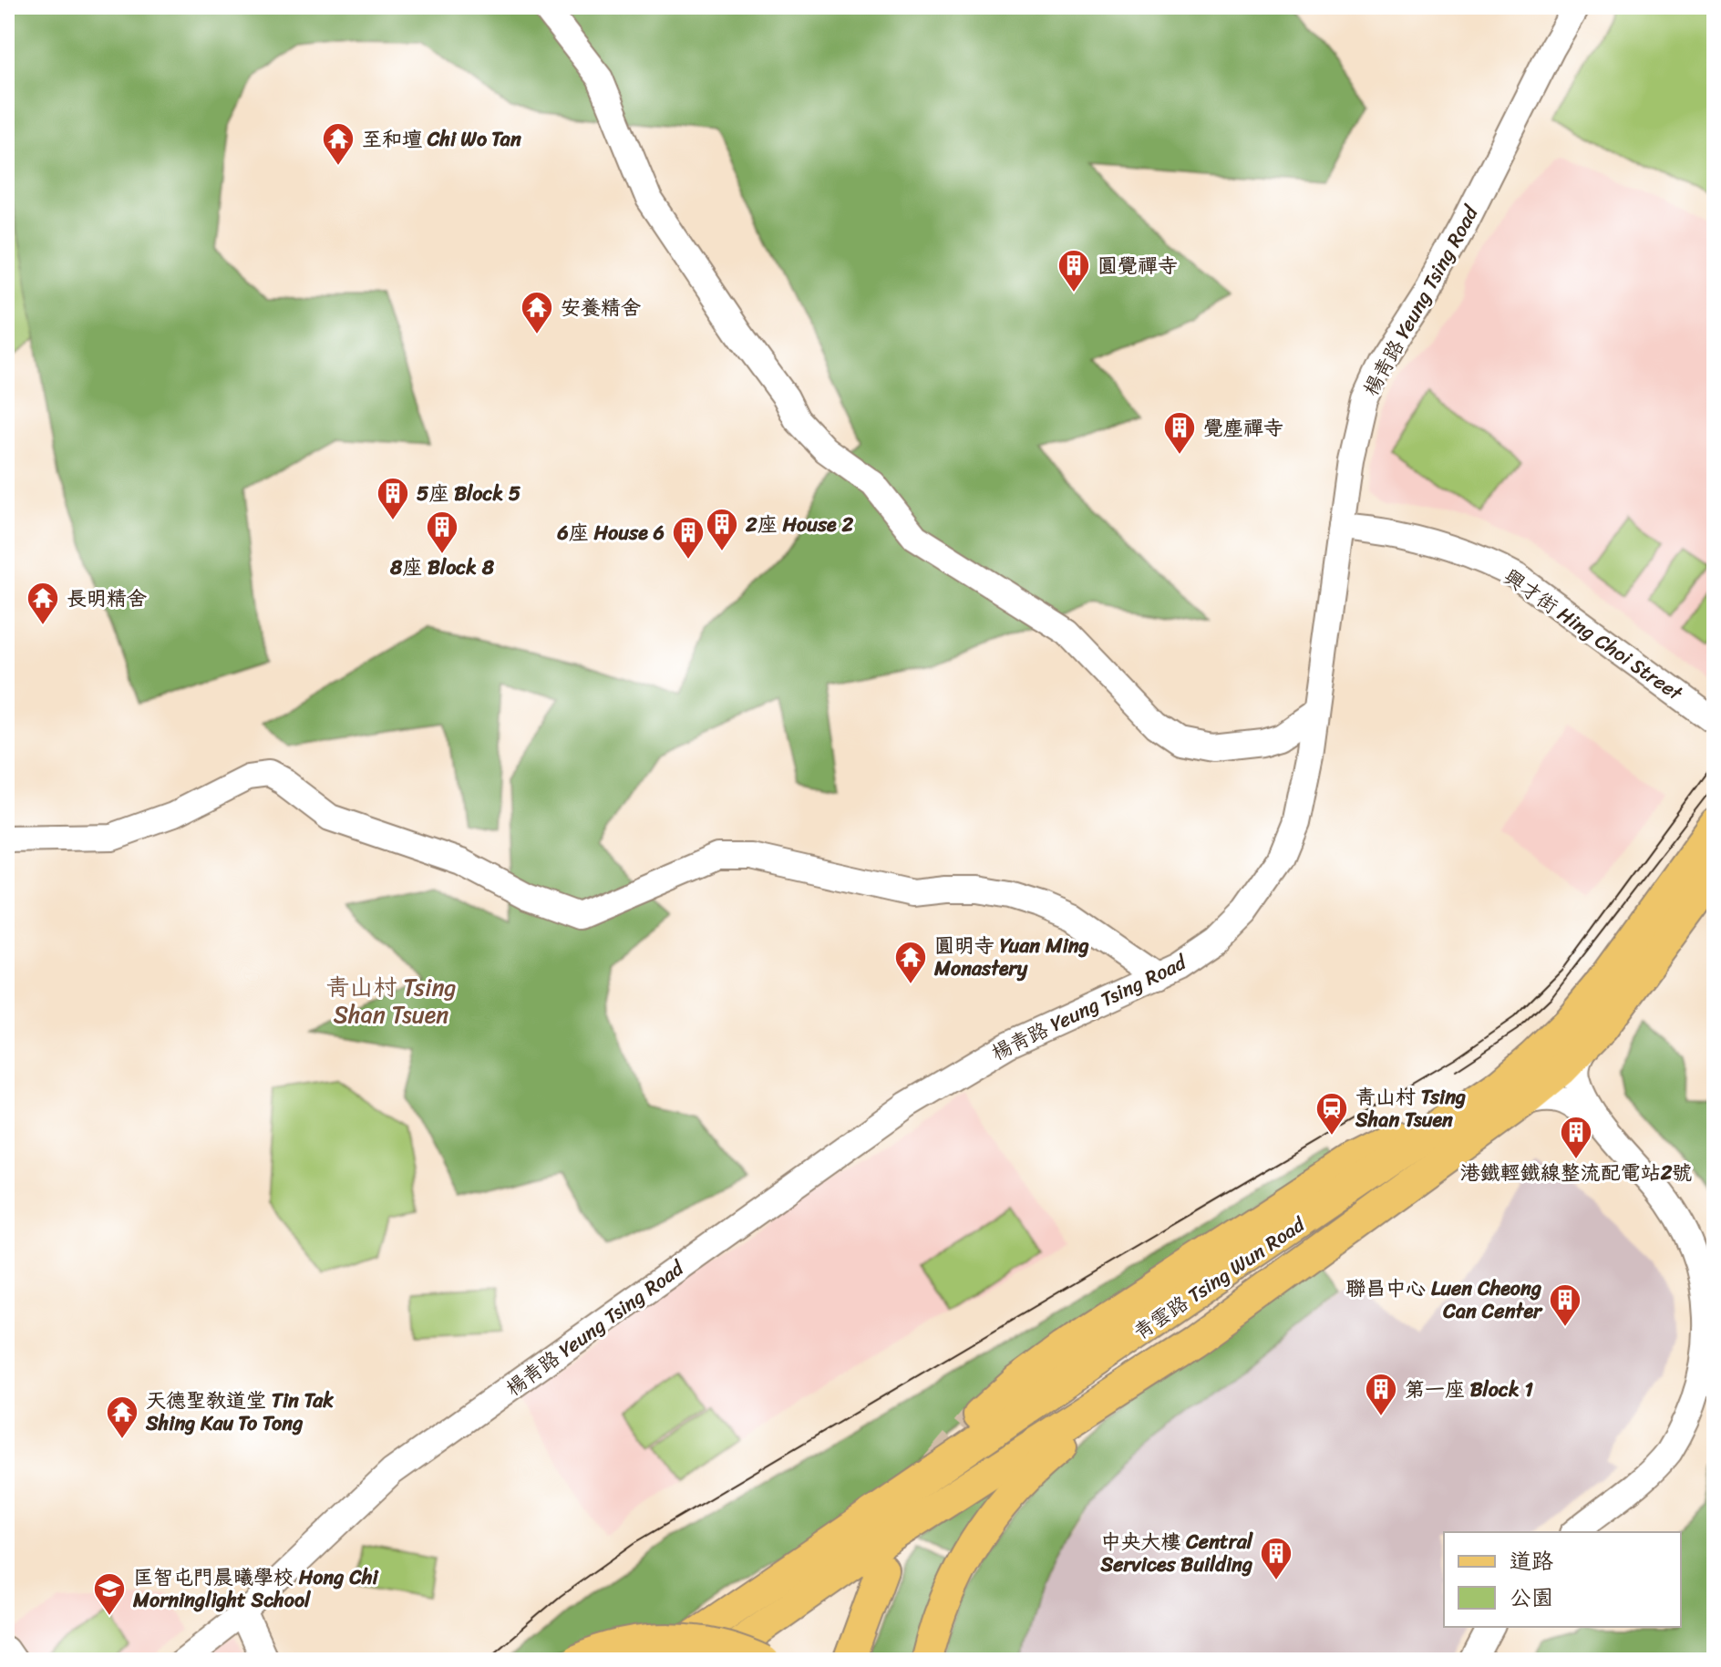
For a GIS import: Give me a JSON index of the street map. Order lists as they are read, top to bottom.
{
  "streets": {
    "main road": ["青雲路 Tsing Wun Road"],
    "street": ["楊青路 Yeung Tsing Road", "興才街 Hing Choi Street"]
  },
  "crossings": [
    ["楊青路 Yeung Tsing Road", "興才街 Hing Choi Street"]
  ],
  "districts": ["青山村 Tsing Shan Tsuen"],
  "places": {
    "temple": [
      "至和壇 Chi Wo Tan",
      "安養精舍",
      "長明精舍",
      "圓明寺 Yuan Ming Monastery",
      "天德聖教道堂 Tin Tak Shing Kau To Tong"
    ],
    "building": [
      "圓覺禪寺",
      "覺塵禪寺",
      "5座 Block 5",
      "2座 House 2",
      "8座 Block 8",
      "6座 House 6",
      "港鐵輕鐵線整流配電站2號",
      "聯昌中心 Luen Cheong Can Center",
      "第一座 Block 1",
      "中央大樓 Central Services Building"
    ],
    "station": ["青山村 Tsing Shan Tsuen"],
    "school or university": ["匡智屯門晨曦學校 Hong Chi Morninglight School"]
  },
  "legend": ["道路", "公園"]
}
